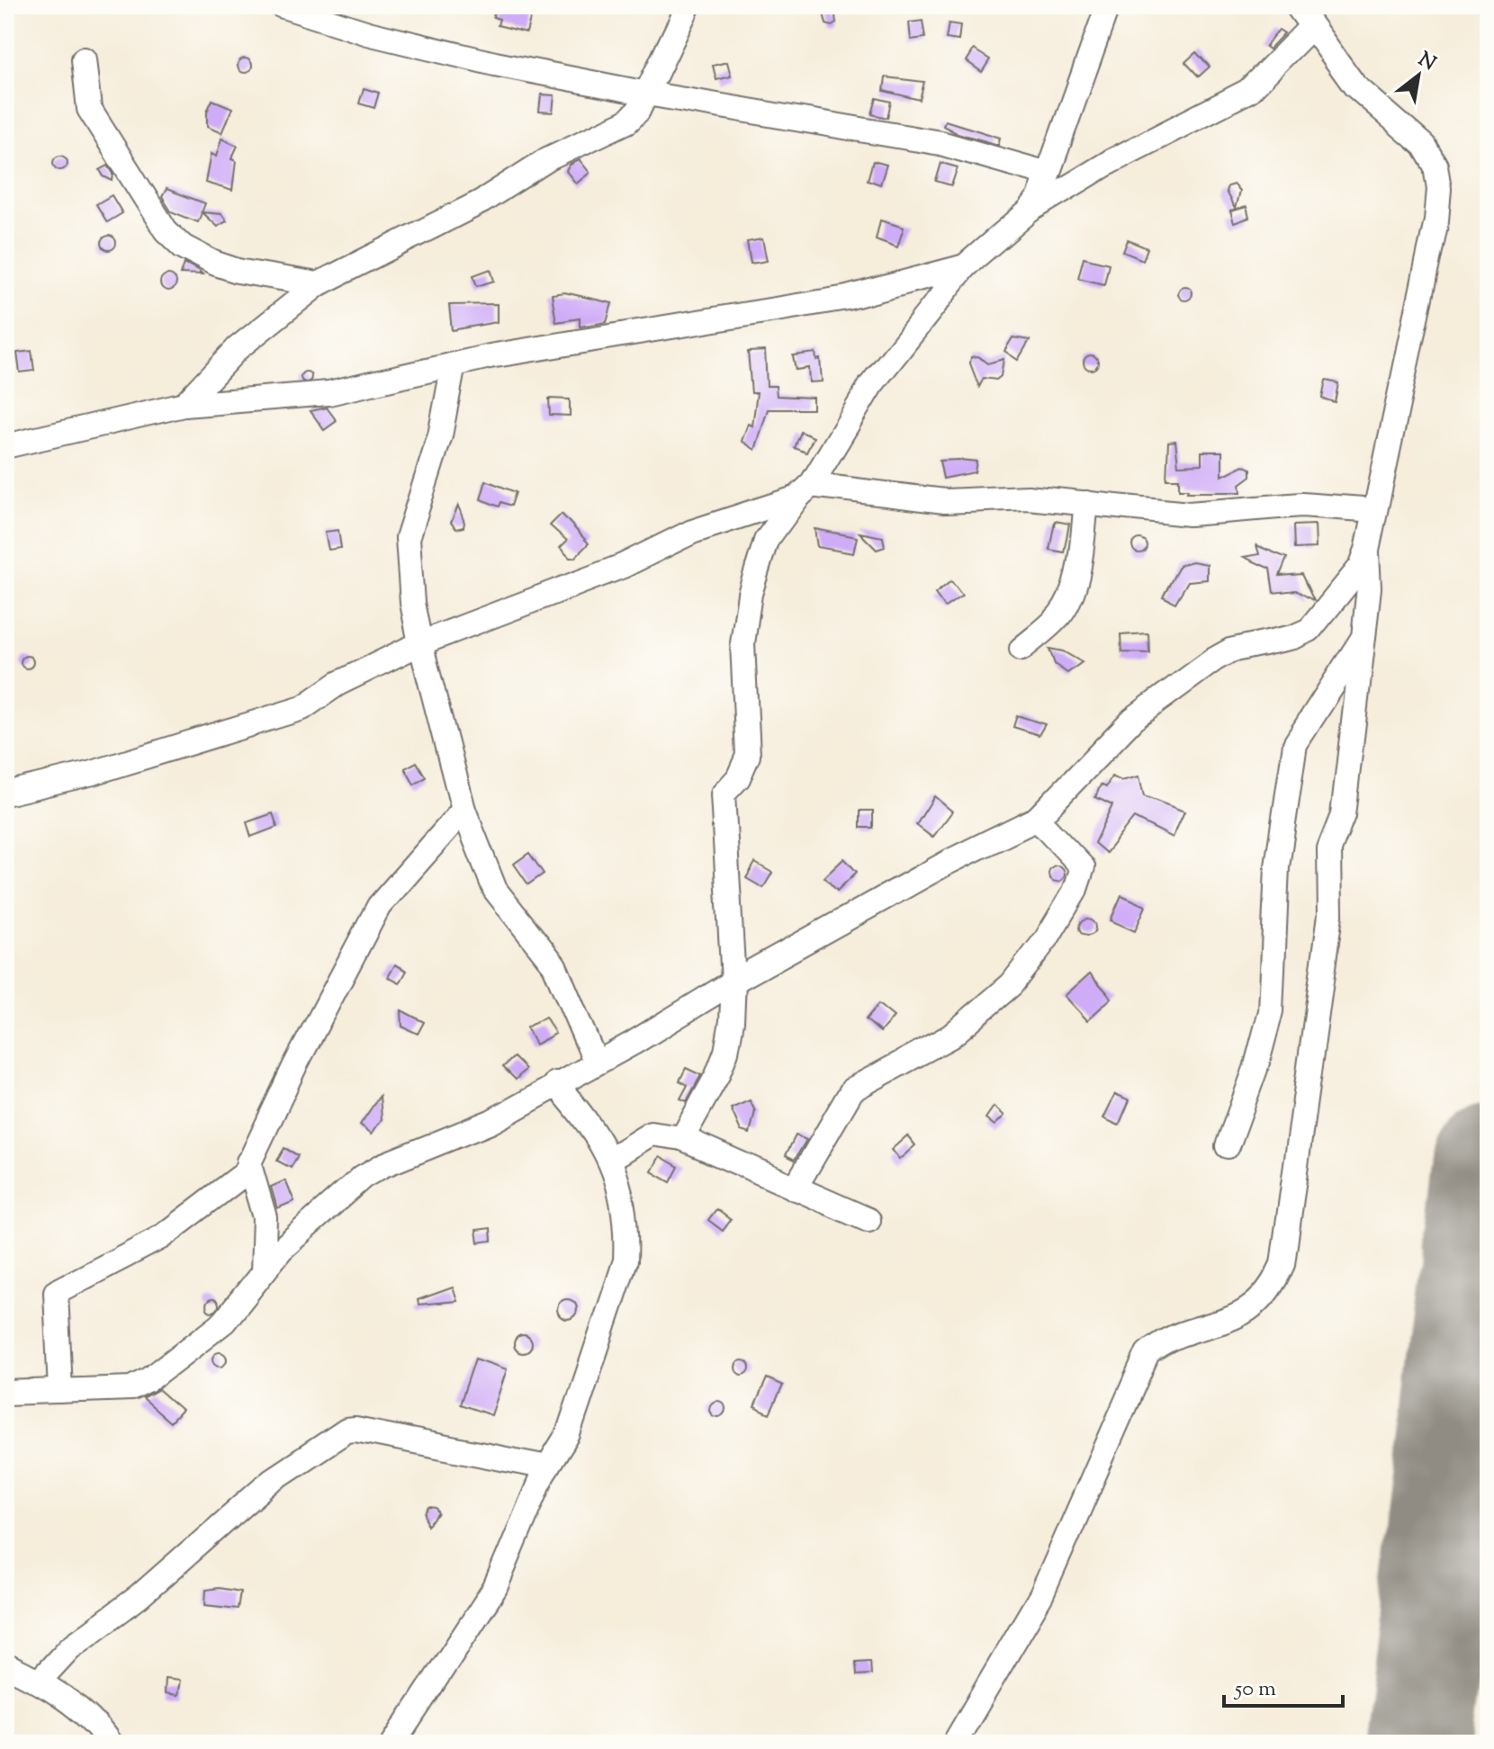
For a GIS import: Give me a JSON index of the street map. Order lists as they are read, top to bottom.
{
  "scale_bar": "50 m",
  "north": "top right"
}
